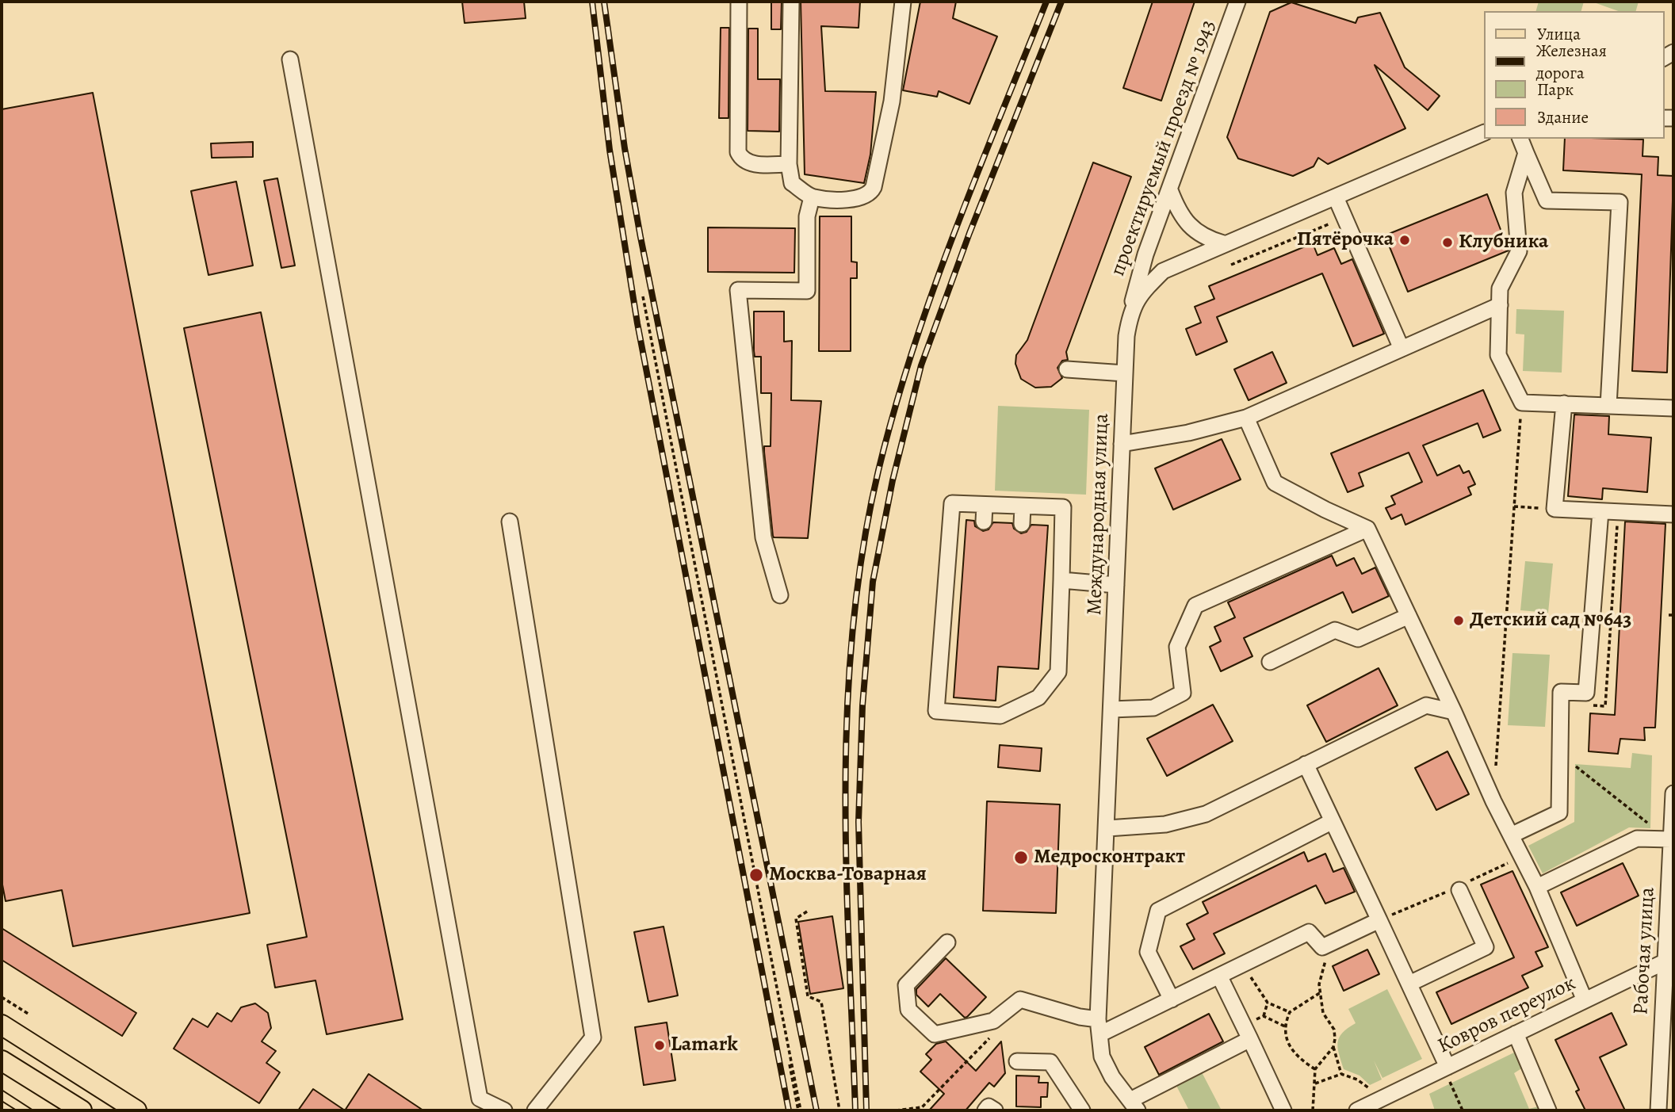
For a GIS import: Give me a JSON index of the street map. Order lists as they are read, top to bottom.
{
  "streets": {
    "street": [
      "проектируемый проезд № 1943",
      "Международная улица",
      "Рабочая улица",
      "Ковров переулок"
    ]
  },
  "crossings": [
    ["проектируемый проезд № 1943", "Международная улица"],
    ["Рабочая улица", "Ковров переулок"]
  ],
  "places": [
    "Пятёрочка",
    "Клубника",
    "Детский сад №643",
    "Медросконтракт",
    "Москва-Товарная",
    "Lamark"
  ],
  "legend": [
    "Улица",
    "Железная дорога",
    "Парк",
    "Здание"
  ]
}
